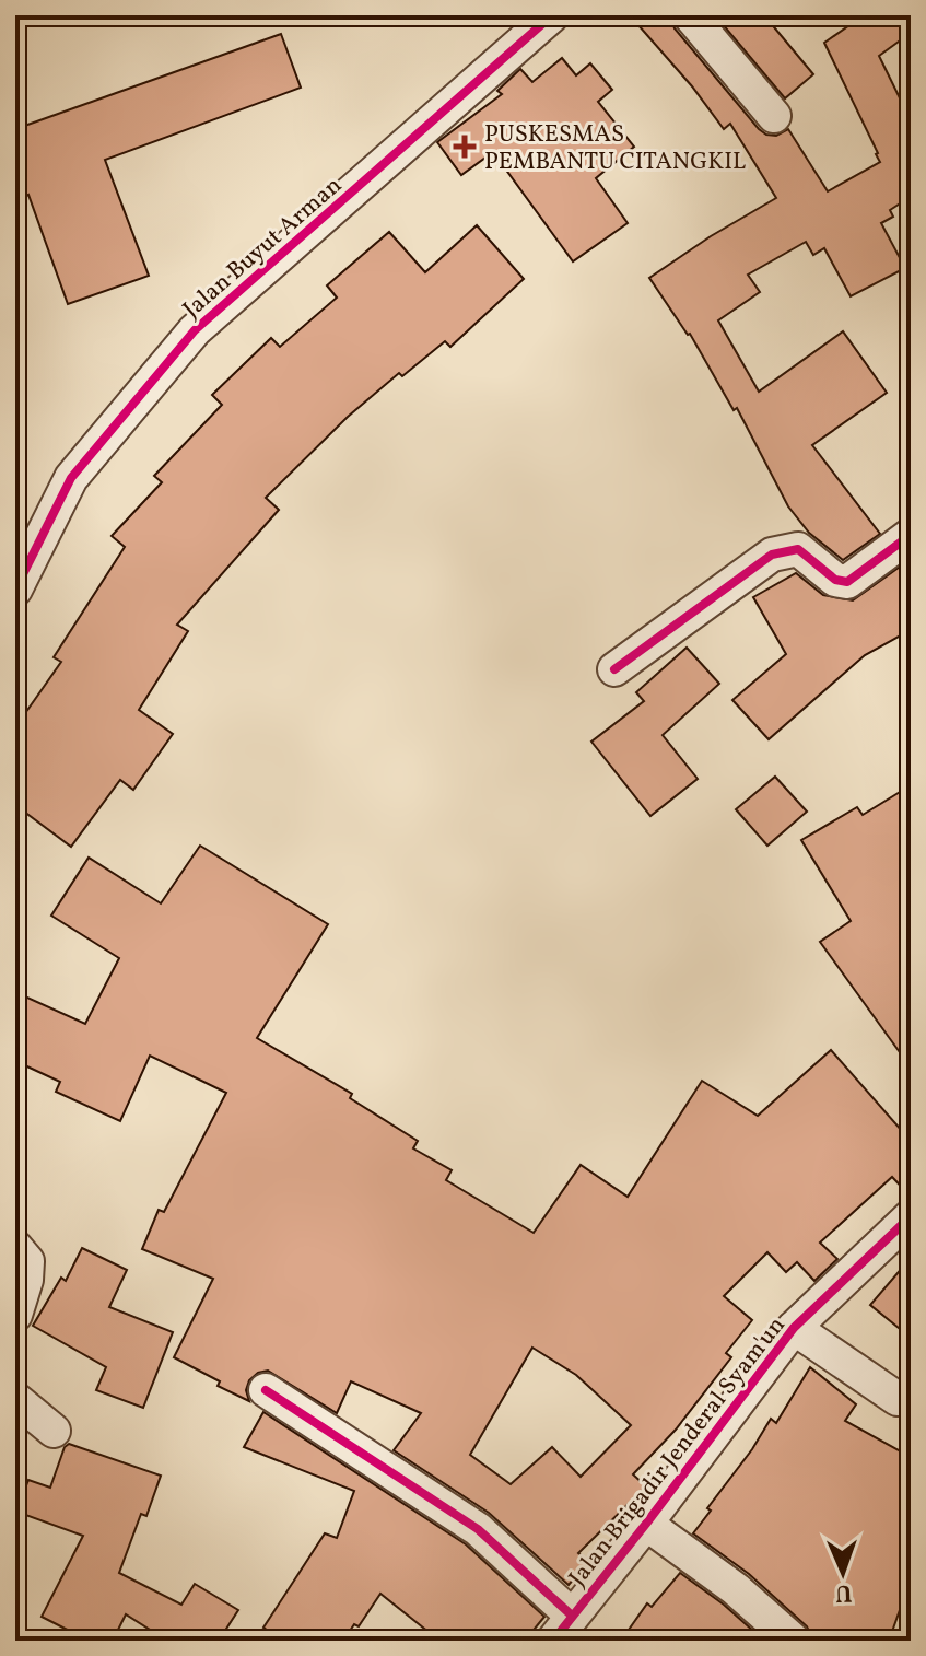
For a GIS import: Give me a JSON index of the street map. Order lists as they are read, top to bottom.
{
  "streets": {
    "street": ["Jalan Buyut Arman", "Jalan Brigadir Jenderal Syam'un"]
  },
  "places": {
    "health": ["PUSKESMAS PEMBANTU CITANGKIL"]
  },
  "north": "bottom"
}
